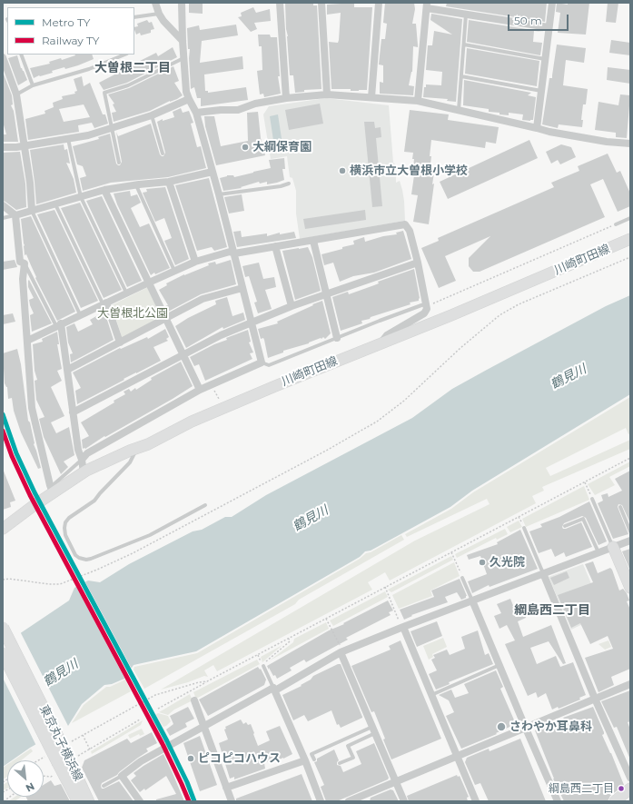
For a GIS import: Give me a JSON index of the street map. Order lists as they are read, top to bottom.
{
  "streets": {
    "main road": ["川崎町田線", "東京丸子横浜線"]
  },
  "districts": ["大曽根二丁目", "綱島西二丁目"],
  "water": ["鶴見川"],
  "parks": ["大曽根北公園"],
  "places": [
    "大綱保育園",
    "横浜市立大曽根小学校",
    "久光院",
    "さわやか耳鼻科",
    "ピコピコハウス",
    "綱島西二丁目"
  ],
  "lines": ["metro line TY", "rail line TY"],
  "legend": ["Metro TY", "Railway TY"],
  "scale_bar": "50 m",
  "north": "bottom right"
}
